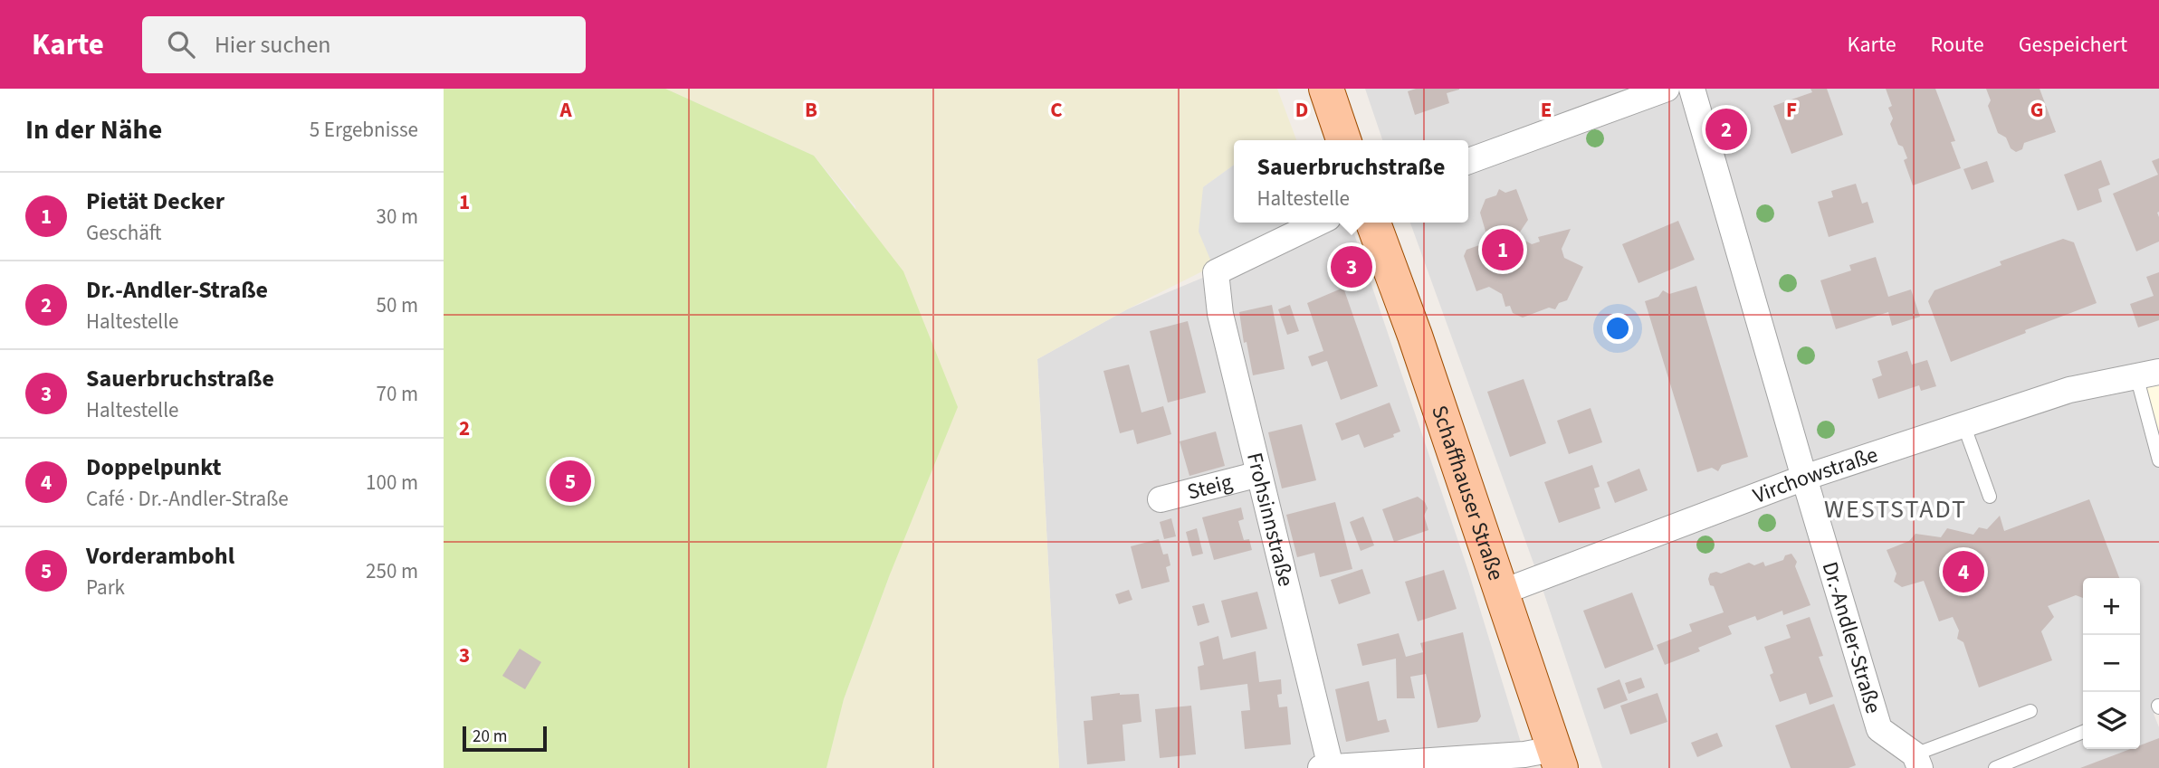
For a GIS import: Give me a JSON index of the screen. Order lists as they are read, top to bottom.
{
  "streets": {
    "main road": ["Schaffhauser Straße"],
    "street": [
      "Virchowstraße",
      "Steig",
      "Frohsinnstraße",
      "Dr.-Andler-Straße"
    ]
  },
  "crossings": [
    ["Virchowstraße", "Schaffhauser Straße"],
    ["Virchowstraße", "Dr.-Andler-Straße"],
    ["Steig", "Frohsinnstraße"]
  ],
  "districts": ["WESTSTADT"],
  "scale_bar": "20 m",
  "page": {
    "header": "Karte",
    "search": "Hier suchen",
    "nav": ["Karte", "Route", "Gespeichert"],
    "heading": ["In der Nähe", "5 Ergebnisse"],
    "pins": [
      "2",
      "1",
      "3",
      "5",
      "4"
    ],
    "popup": ["Sauerbruchstraße", "Haltestelle"],
    "list": [
      {
        "mark": "1",
        "name": "Pietät Decker",
        "note": "Geschäft",
        "value": "30 m"
      },
      {
        "mark": "2",
        "name": "Dr.-Andler-Straße",
        "note": "Haltestelle",
        "value": "50 m"
      },
      {
        "mark": "3",
        "name": "Sauerbruchstraße",
        "note": "Haltestelle",
        "value": "70 m"
      },
      {
        "mark": "4",
        "name": "Doppelpunkt",
        "note": "Café · Dr.-Andler-Straße",
        "value": "100 m"
      },
      {
        "mark": "5",
        "name": "Vorderambohl",
        "note": "Park",
        "value": "250 m"
      }
    ],
    "map_buttons": ["+", "−"],
    "scale": "20 m"
  },
  "grid": {
    "columns": [
      "A",
      "B",
      "C",
      "D",
      "E",
      "F",
      "G"
    ],
    "rows": ["1", "2", "3"]
  }
}
